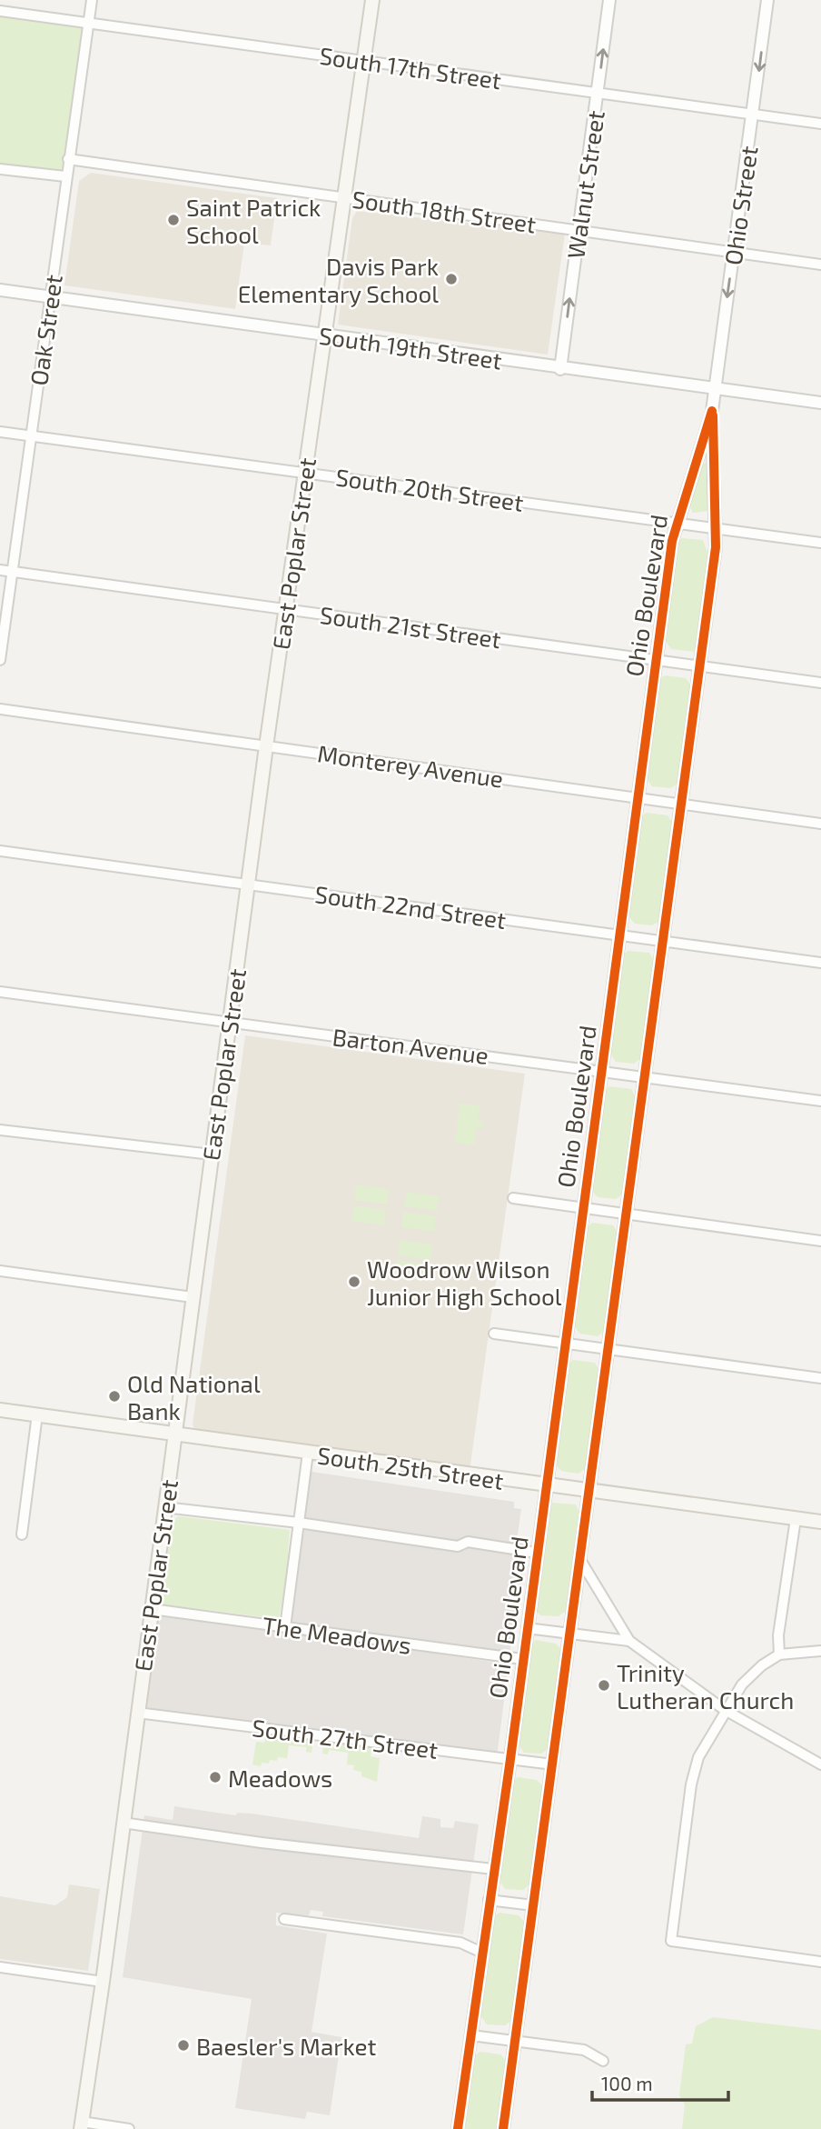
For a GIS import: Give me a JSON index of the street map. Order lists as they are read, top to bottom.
{
  "streets": {
    "main road": ["East Poplar Street", "South 25th Street"],
    "street": [
      "South 17th Street",
      "Walnut Street",
      "Ohio Street",
      "South 18th Street",
      "Oak Street",
      "South 19th Street",
      "South 20th Street",
      "Ohio Boulevard",
      "South 21st Street",
      "Monterey Avenue",
      "South 22nd Street",
      "Barton Avenue",
      "The Meadows",
      "South 27th Street"
    ]
  },
  "crossings": [
    ["South 17th Street", "Walnut Street"],
    ["South 17th Street", "Ohio Street"],
    ["South 17th Street", "Oak Street"],
    ["South 17th Street", "East Poplar Street"],
    ["Walnut Street", "South 18th Street"],
    ["Walnut Street", "South 19th Street"],
    ["Ohio Street", "South 18th Street"],
    ["Ohio Street", "South 19th Street"],
    ["Ohio Street", "Ohio Boulevard"],
    ["South 18th Street", "Oak Street"],
    ["South 18th Street", "East Poplar Street"],
    ["Oak Street", "South 19th Street"],
    ["Oak Street", "South 20th Street"],
    ["Oak Street", "South 21st Street"],
    ["South 19th Street", "East Poplar Street"],
    ["South 20th Street", "East Poplar Street"],
    ["South 20th Street", "Ohio Boulevard"],
    ["East Poplar Street", "South 21st Street"],
    ["East Poplar Street", "Monterey Avenue"],
    ["East Poplar Street", "South 22nd Street"],
    ["East Poplar Street", "Barton Avenue"],
    ["East Poplar Street", "South 25th Street"],
    ["East Poplar Street", "The Meadows"],
    ["East Poplar Street", "South 27th Street"],
    ["Ohio Boulevard", "South 21st Street"],
    ["Ohio Boulevard", "Monterey Avenue"],
    ["Ohio Boulevard", "South 22nd Street"],
    ["Ohio Boulevard", "Barton Avenue"],
    ["Ohio Boulevard", "South 25th Street"],
    ["Ohio Boulevard", "The Meadows"],
    ["Ohio Boulevard", "South 27th Street"]
  ],
  "one_way": ["Walnut Street", "Ohio Street"],
  "places": [
    "Saint Patrick School",
    "Davis Park Elementary School",
    "Woodrow Wilson Junior High School",
    "Old National Bank",
    "Trinity Lutheran Church",
    "Meadows",
    "Baesler's Market"
  ],
  "scale_bar": "100 m"
}
